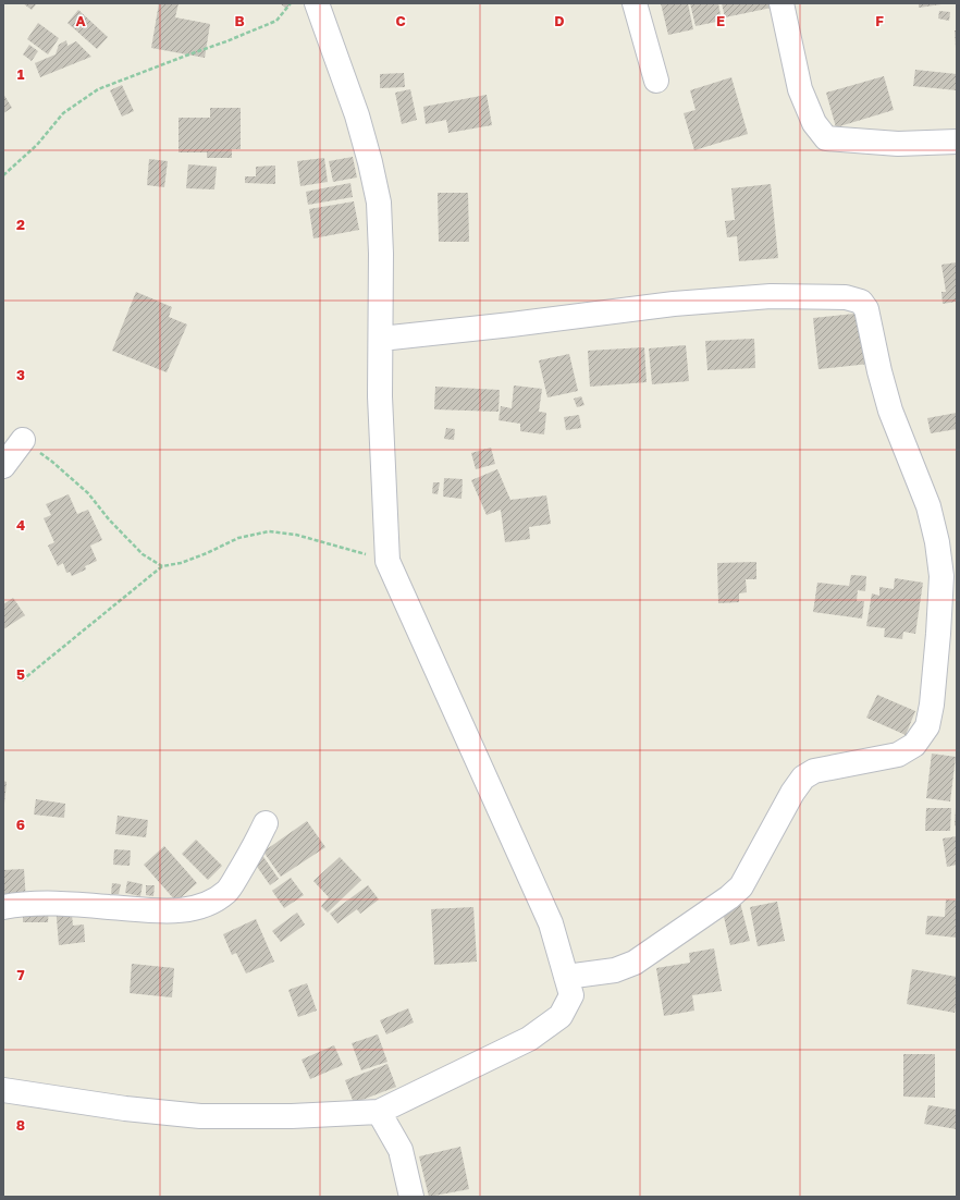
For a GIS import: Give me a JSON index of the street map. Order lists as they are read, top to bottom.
{
  "grid": {
    "columns": [
      "A",
      "B",
      "C",
      "D",
      "E",
      "F"
    ],
    "rows": [
      "1",
      "2",
      "3",
      "4",
      "5",
      "6",
      "7",
      "8"
    ]
  }
}
